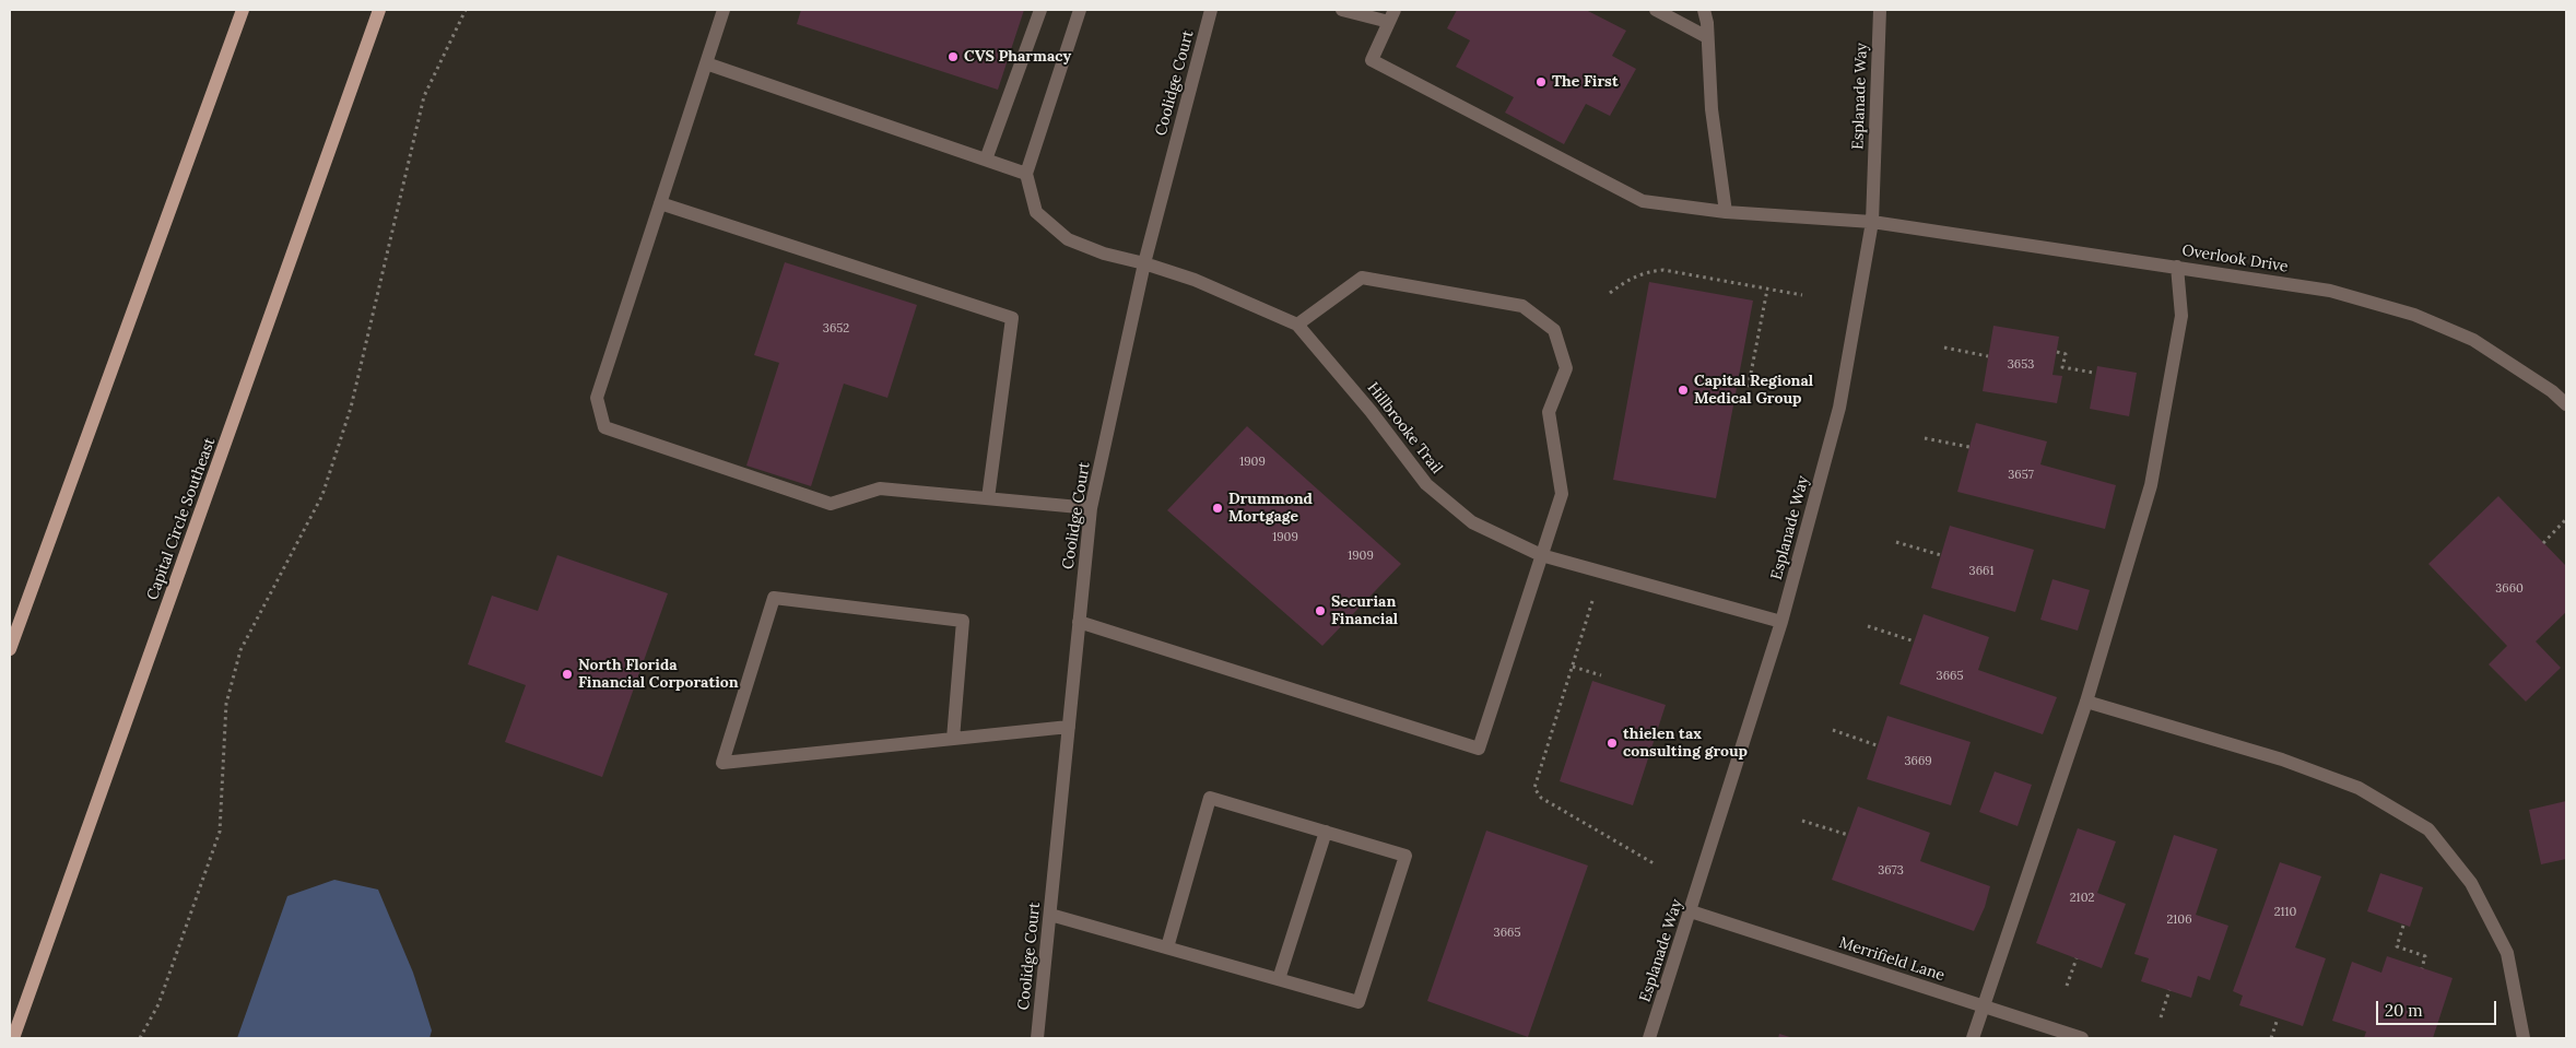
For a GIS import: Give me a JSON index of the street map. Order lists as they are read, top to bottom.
{
  "streets": {
    "main road": ["Capital Circle Southeast"],
    "street": [
      "Coolidge Court",
      "Esplanade Way",
      "Overlook Drive",
      "Hillbrooke Trail",
      "Merrifield Lane"
    ]
  },
  "crossings": [
    ["Coolidge Court", "Hillbrooke Trail"],
    ["Esplanade Way", "Overlook Drive"],
    ["Esplanade Way", "Hillbrooke Trail"],
    ["Esplanade Way", "Merrifield Lane"]
  ],
  "places": [
    "CVS Pharmacy",
    "The First",
    "Capital Regional Medical Group",
    "Drummond Mortgage",
    "Securian Financial",
    "North Florida Financial Corporation",
    "thielen tax consulting group"
  ],
  "house_numbers": [
    "3652",
    "3653",
    "1909",
    "3657",
    "1909",
    "1909",
    "3661",
    "3660",
    "3665",
    "3669",
    "3673",
    "2102",
    "2110",
    "2106",
    "3665"
  ],
  "scale_bar": "20 m"
}
